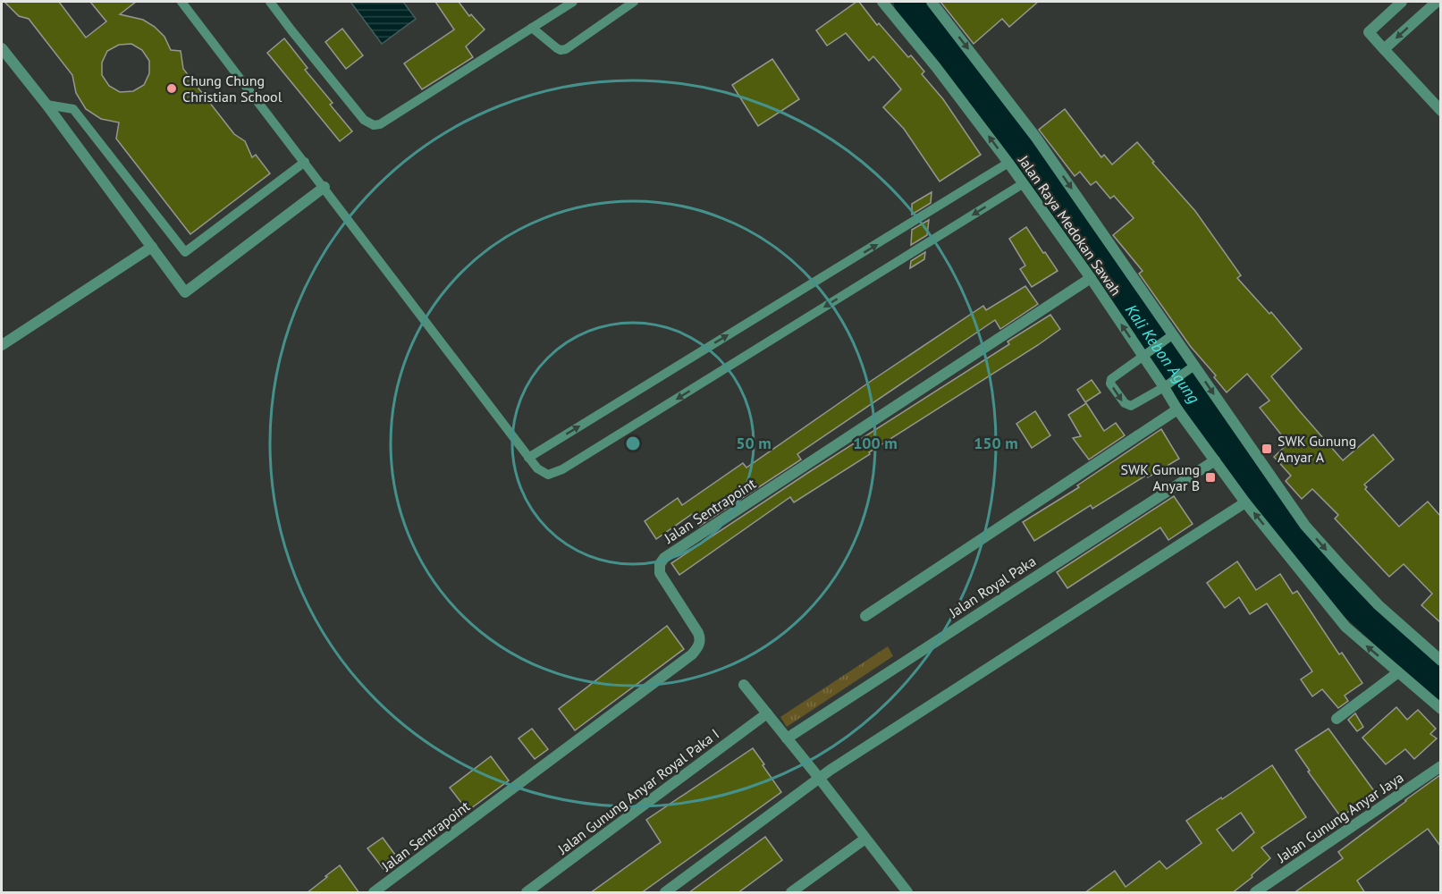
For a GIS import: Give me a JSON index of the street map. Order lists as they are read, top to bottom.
{
  "streets": {
    "street": [
      "Jalan Raya Medokan Sawah",
      "Jalan Sentrapoint",
      "Jalan Royal Paka",
      "Jalan Gunung Anyar Royal Paka I",
      "Jalan Gunung Anyar Jaya"
    ]
  },
  "crossings": [
    ["Jalan Raya Medokan Sawah", "Jalan Sentrapoint"],
    ["Jalan Raya Medokan Sawah", "Jalan Royal Paka"]
  ],
  "water": ["Kali Kebon Agung"],
  "places": {
    "other": ["Chung Chung Christian School"],
    "transit": ["SWK Gunung Anyar A", "SWK Gunung Anyar B"]
  },
  "rings": ["50 m", "100 m", "150 m"]
}
